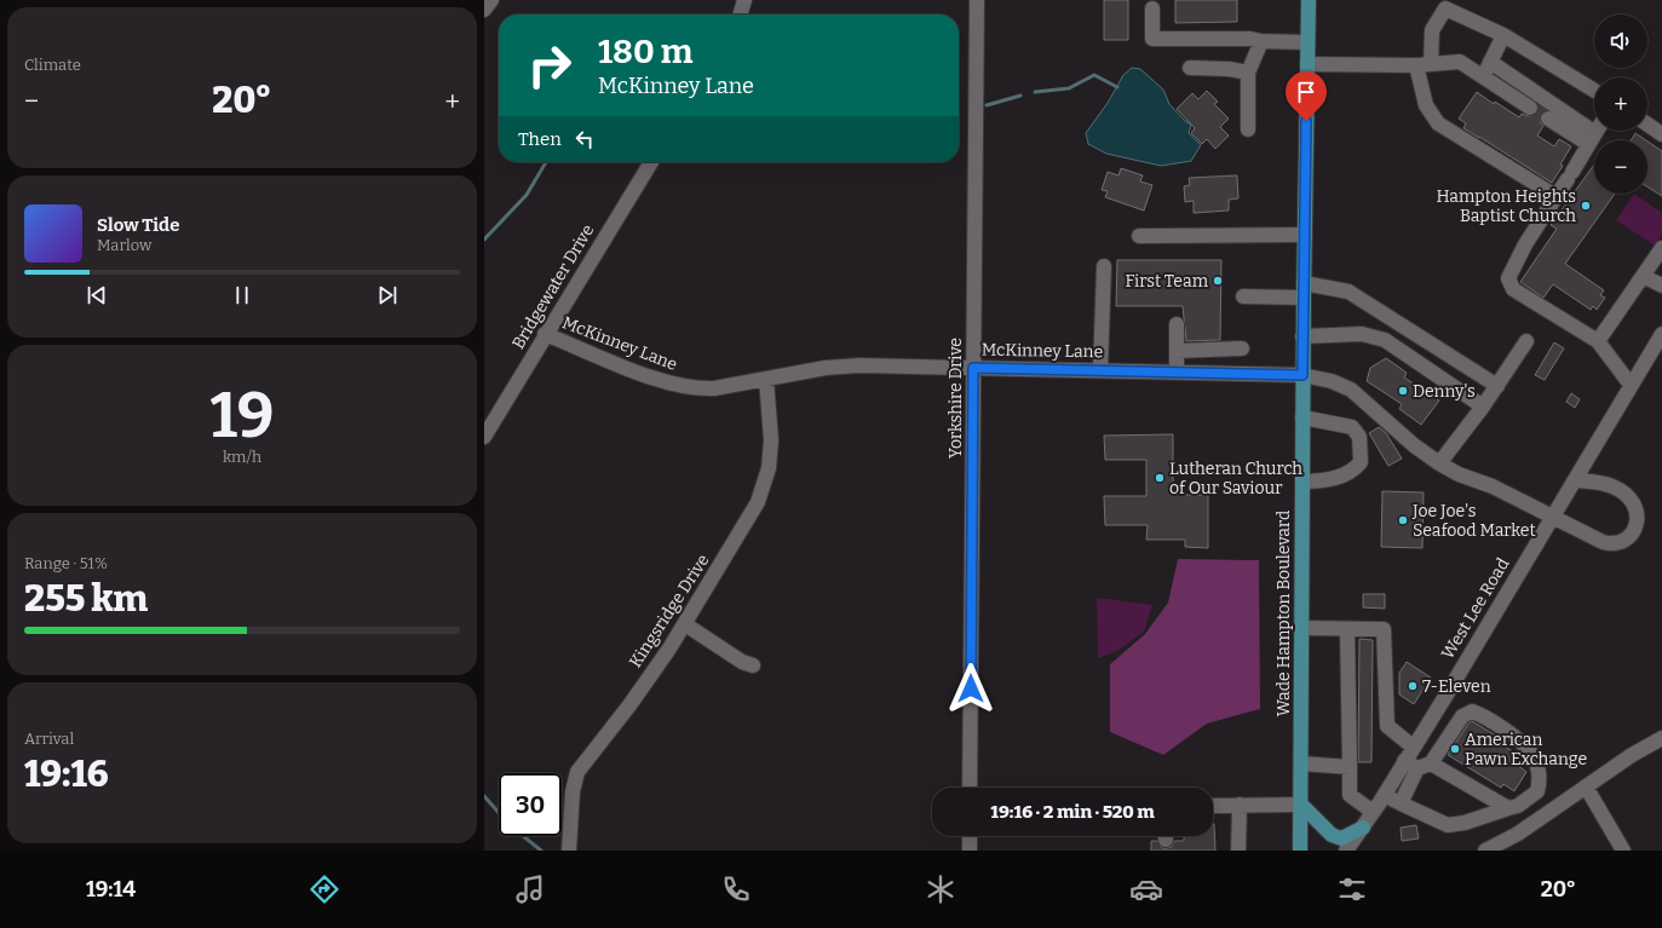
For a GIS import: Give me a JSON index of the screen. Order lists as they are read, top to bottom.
{
  "streets": {
    "main road": ["Wade Hampton Boulevard"],
    "street": [
      "Bridgewater Drive",
      "McKinney Lane",
      "Yorkshire Drive",
      "West Lee Road",
      "Kingsridge Drive"
    ]
  },
  "crossings": [
    ["Bridgewater Drive", "McKinney Lane"],
    ["McKinney Lane", "Yorkshire Drive"],
    ["McKinney Lane", "West Lee Road"],
    ["McKinney Lane", "Kingsridge Drive"],
    ["McKinney Lane", "Wade Hampton Boulevard"]
  ],
  "places": [
    "Hampton Heights Baptist Church",
    "First Team",
    "Denny's",
    "Lutheran Church of Our Saviour",
    "Joe Joe's Seafood Market",
    "7-Eleven",
    "American Pawn Exchange"
  ],
  "page": {
    "tile": [
      "Climate",
      ["19", "km/h"],
      ["Range · 51%", "255 km"],
      ["Arrival", "19:16"]
    ],
    "map_buttons": ["+", "−"],
    "turn": ["180 m", "McKinney Lane"],
    "heat": ["−", "20°", "+"],
    "then": "Then",
    "song": ["Slow Tide", "Marlow"],
    "limit": "30",
    "trip": "19:16 · 2 min · 520 m",
    "tabs": ["19:14", "20°"]
  }
}
